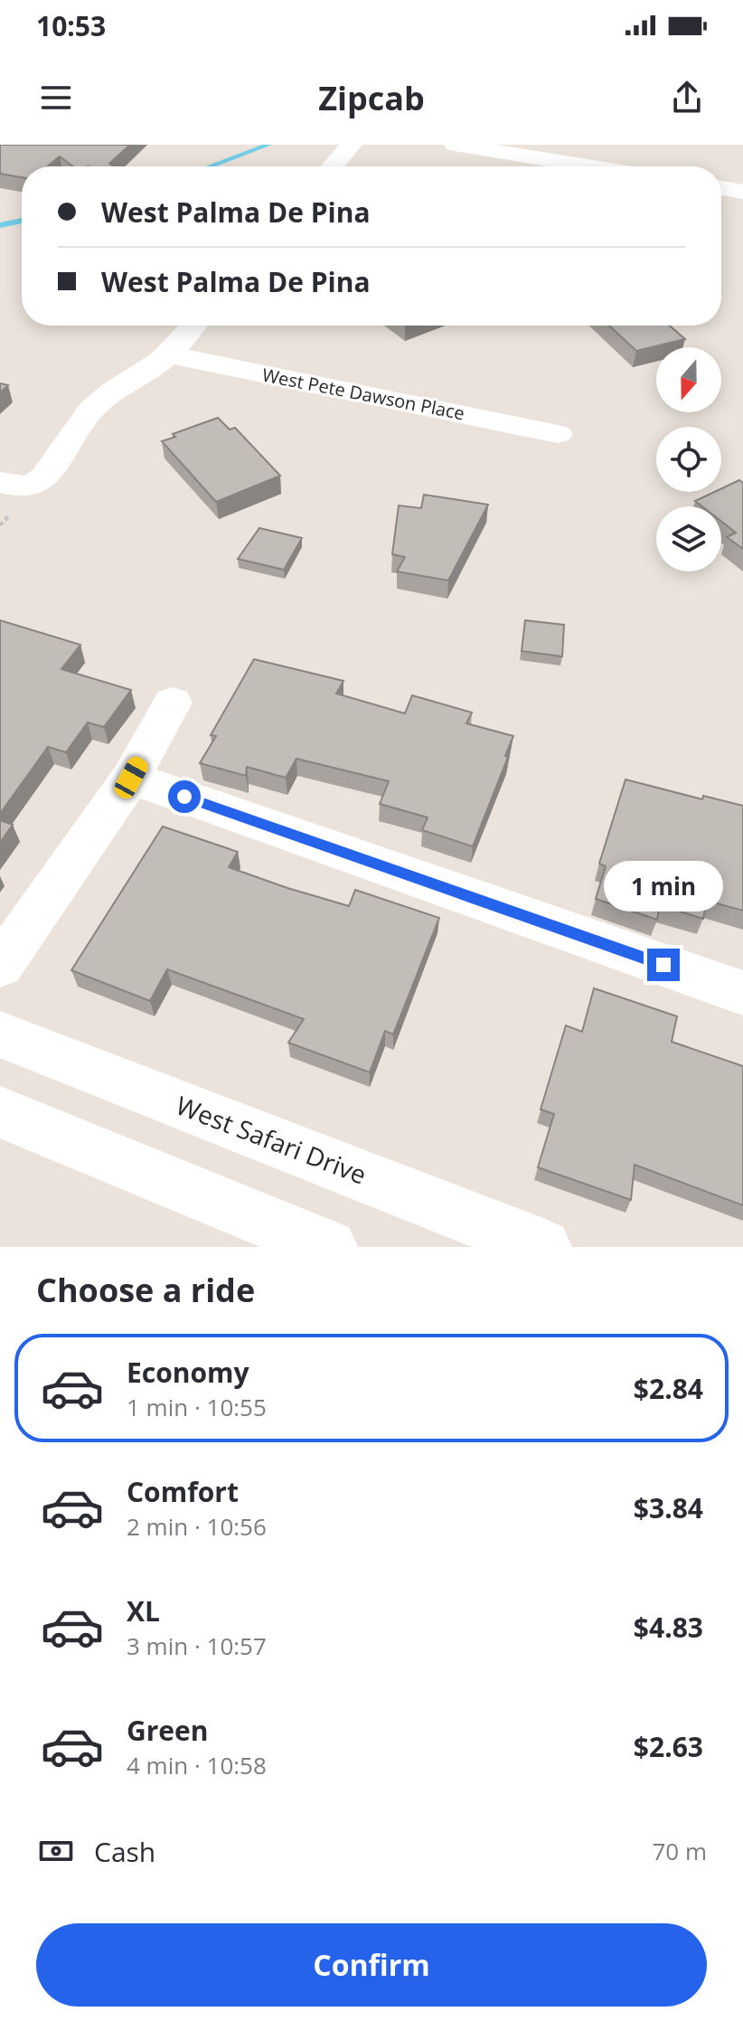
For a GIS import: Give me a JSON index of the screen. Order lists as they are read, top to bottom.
{
  "streets": {
    "street": ["West Pete Dawson Place", "West Safari Drive"]
  },
  "north": "bottom",
  "page": {
    "status": "10:53",
    "header": "Zipcab",
    "banner": ["West Palma De Pina", "West Palma De Pina"],
    "bubble": "1 min",
    "heading": "Choose a ride",
    "list": [
      {
        "name": "Economy",
        "note": "1 min · 10:55",
        "value": "$2.84"
      },
      {
        "name": "Comfort",
        "note": "2 min · 10:56",
        "value": "$3.84"
      },
      {
        "name": "XL",
        "note": "3 min · 10:57",
        "value": "$4.83"
      },
      {
        "name": "Green",
        "note": "4 min · 10:58",
        "value": "$2.63"
      }
    ],
    "pay": ["Cash", "70 m"],
    "buttons": "Confirm"
  }
}
